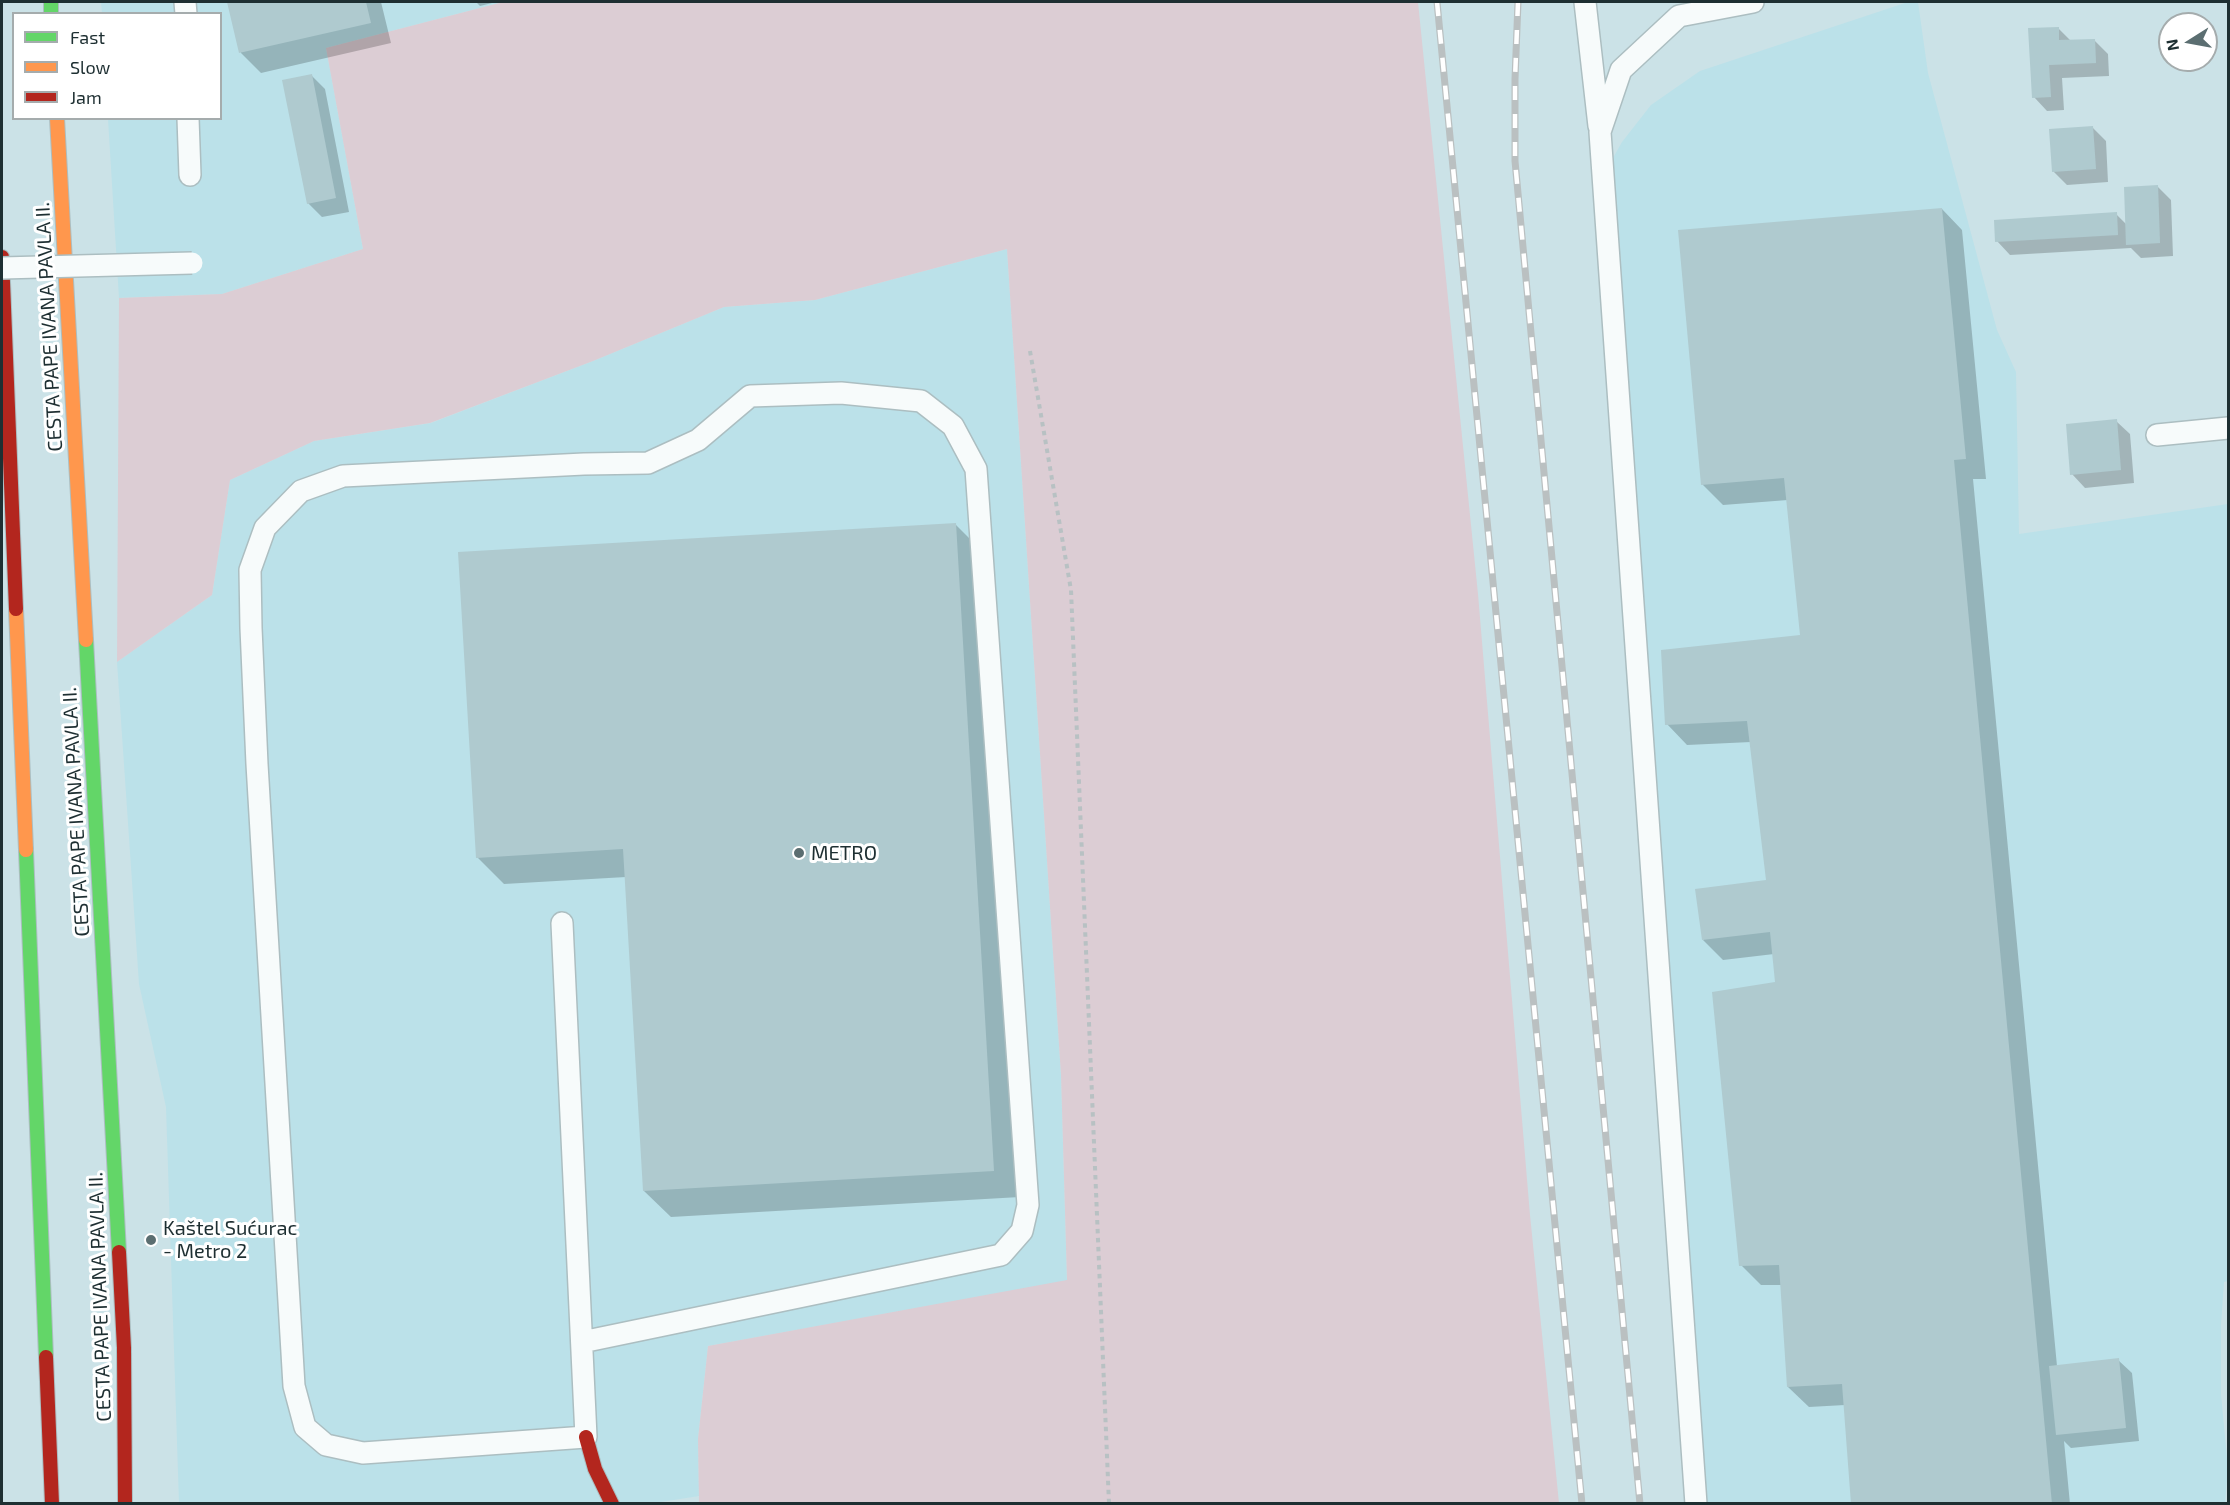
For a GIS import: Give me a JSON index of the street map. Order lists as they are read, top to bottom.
{
  "streets": {
    "main road": ["CESTA PAPE IVANA PAVLA II."]
  },
  "places": ["METRO", "Kaštel Sućurac - Metro 2"],
  "legend": ["Fast", "Slow", "Jam"],
  "north": "left"
}
